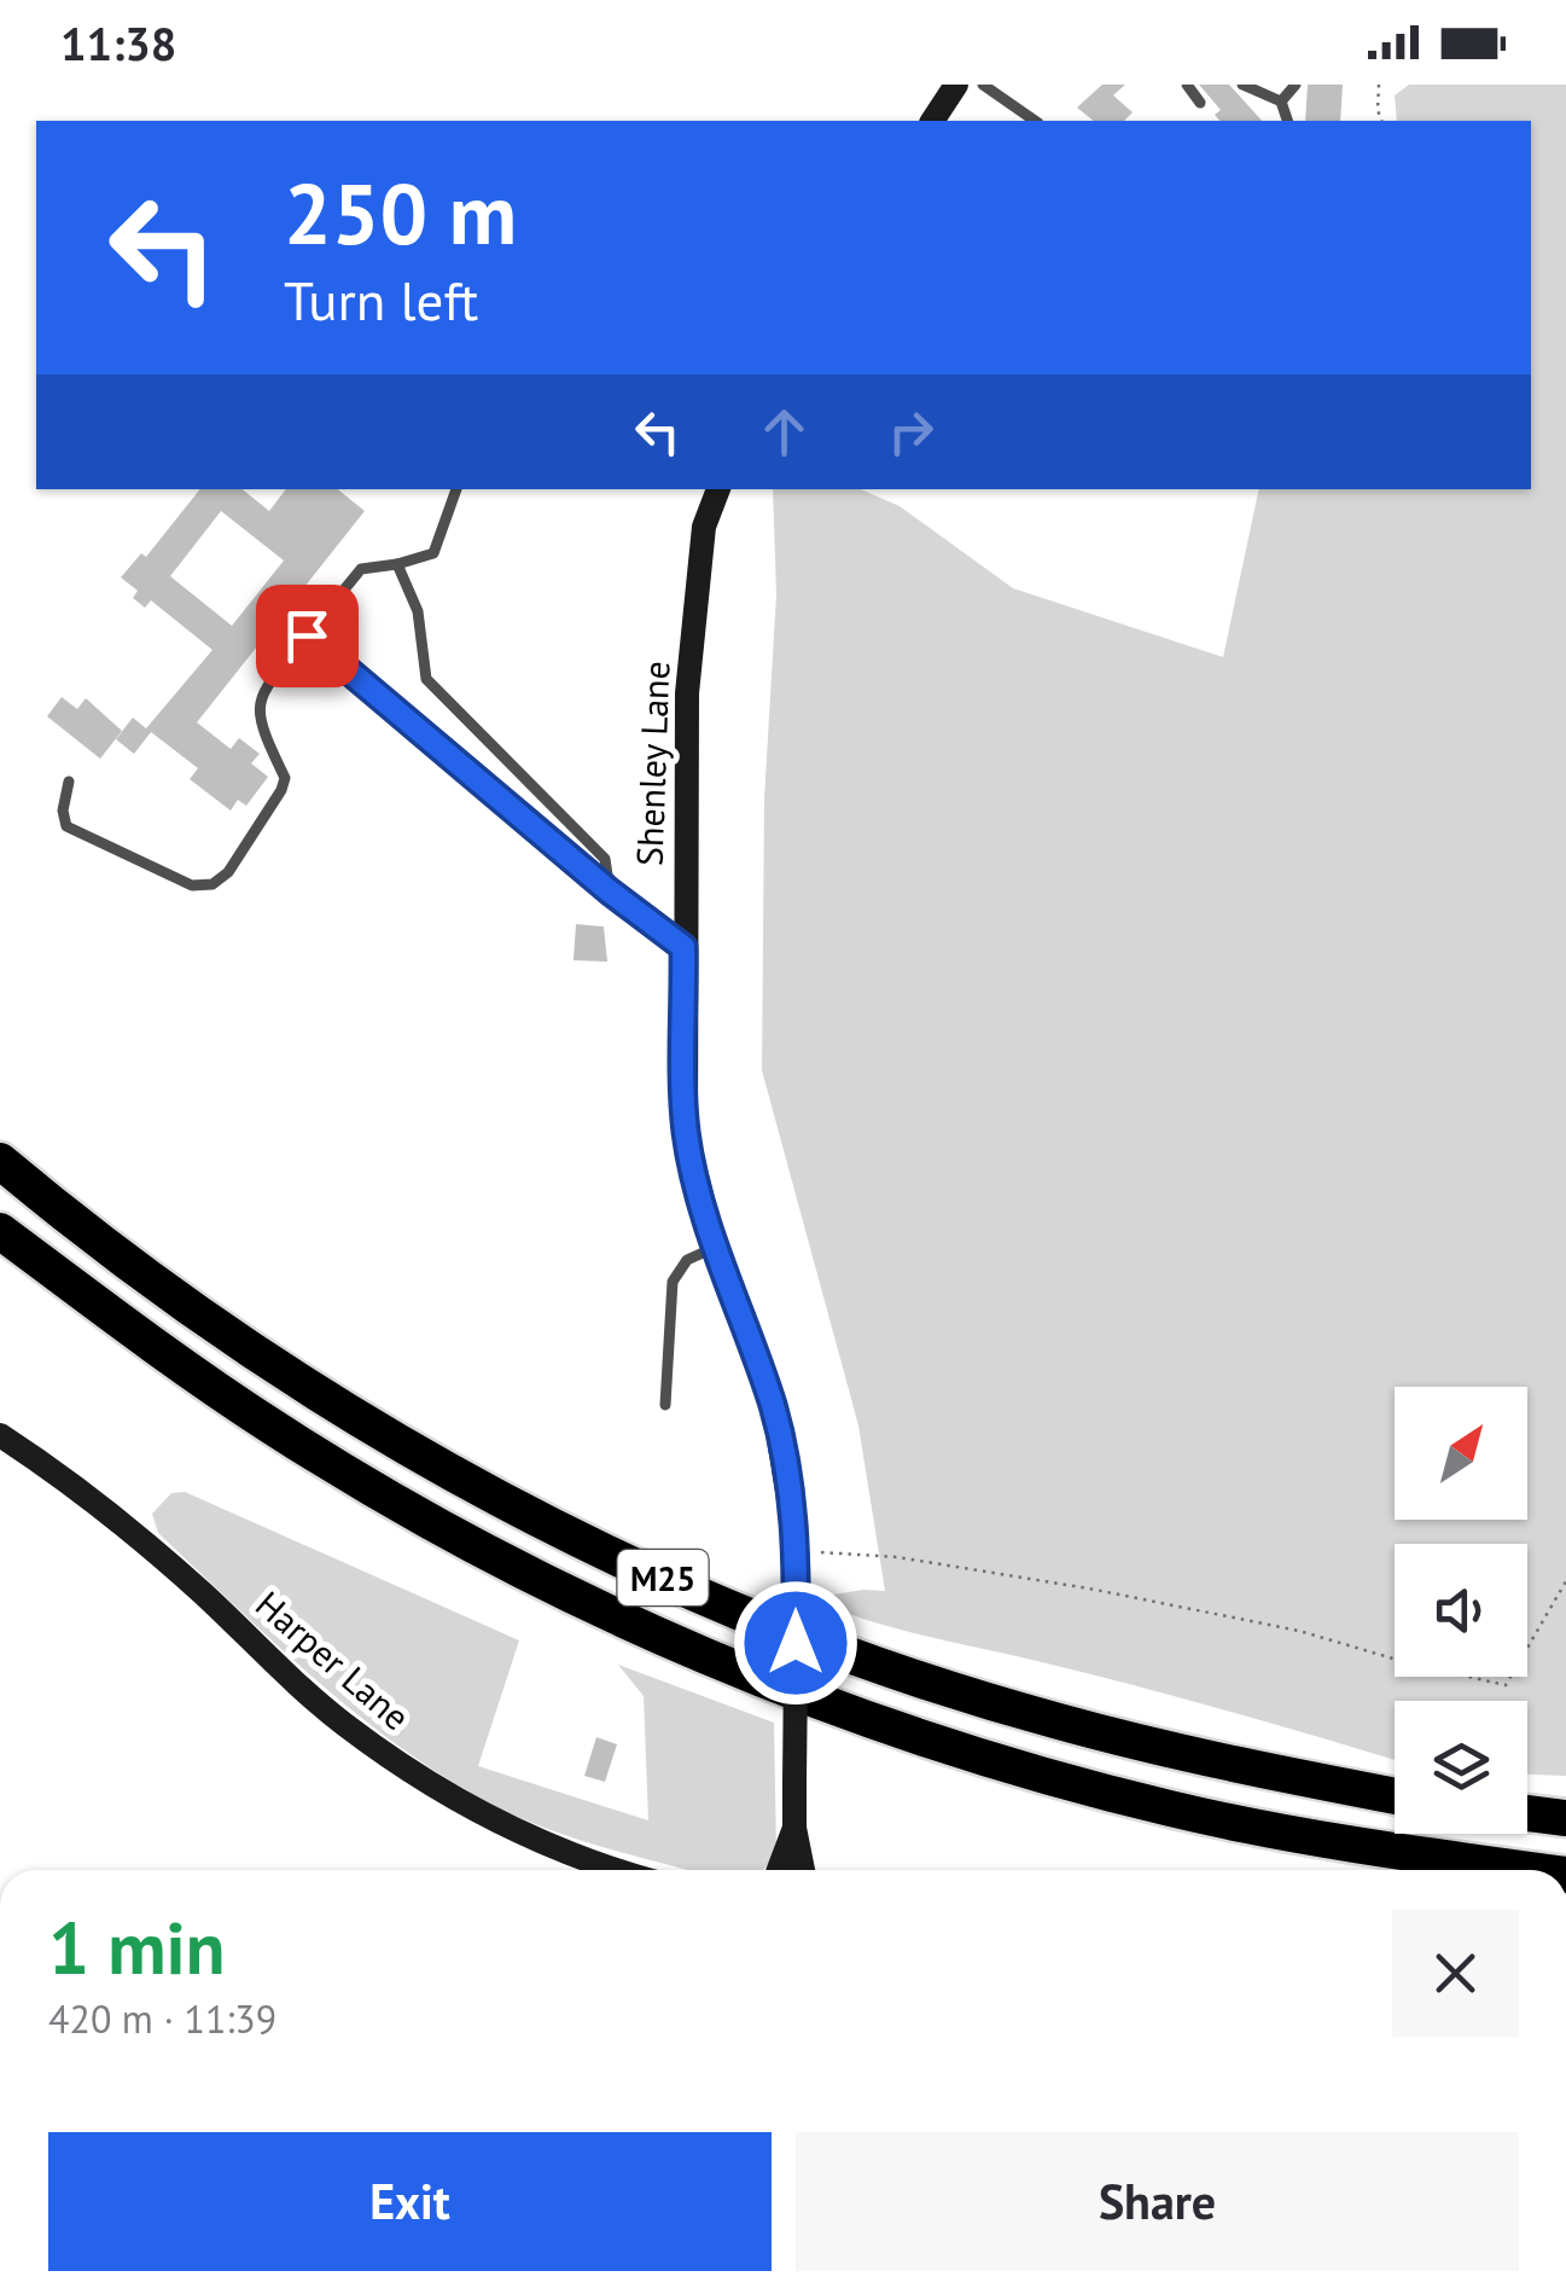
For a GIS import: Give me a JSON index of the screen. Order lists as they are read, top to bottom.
{
  "streets": {
    "highway": ["M25"],
    "main road": ["Shenley Lane", "Harper Lane"]
  },
  "north": "top right",
  "page": {
    "status": "11:38",
    "turn": ["250 m", "Turn left"],
    "heading": ["1 min", "420 m · 11:39"],
    "buttons": ["Exit", "Share"]
  }
}
